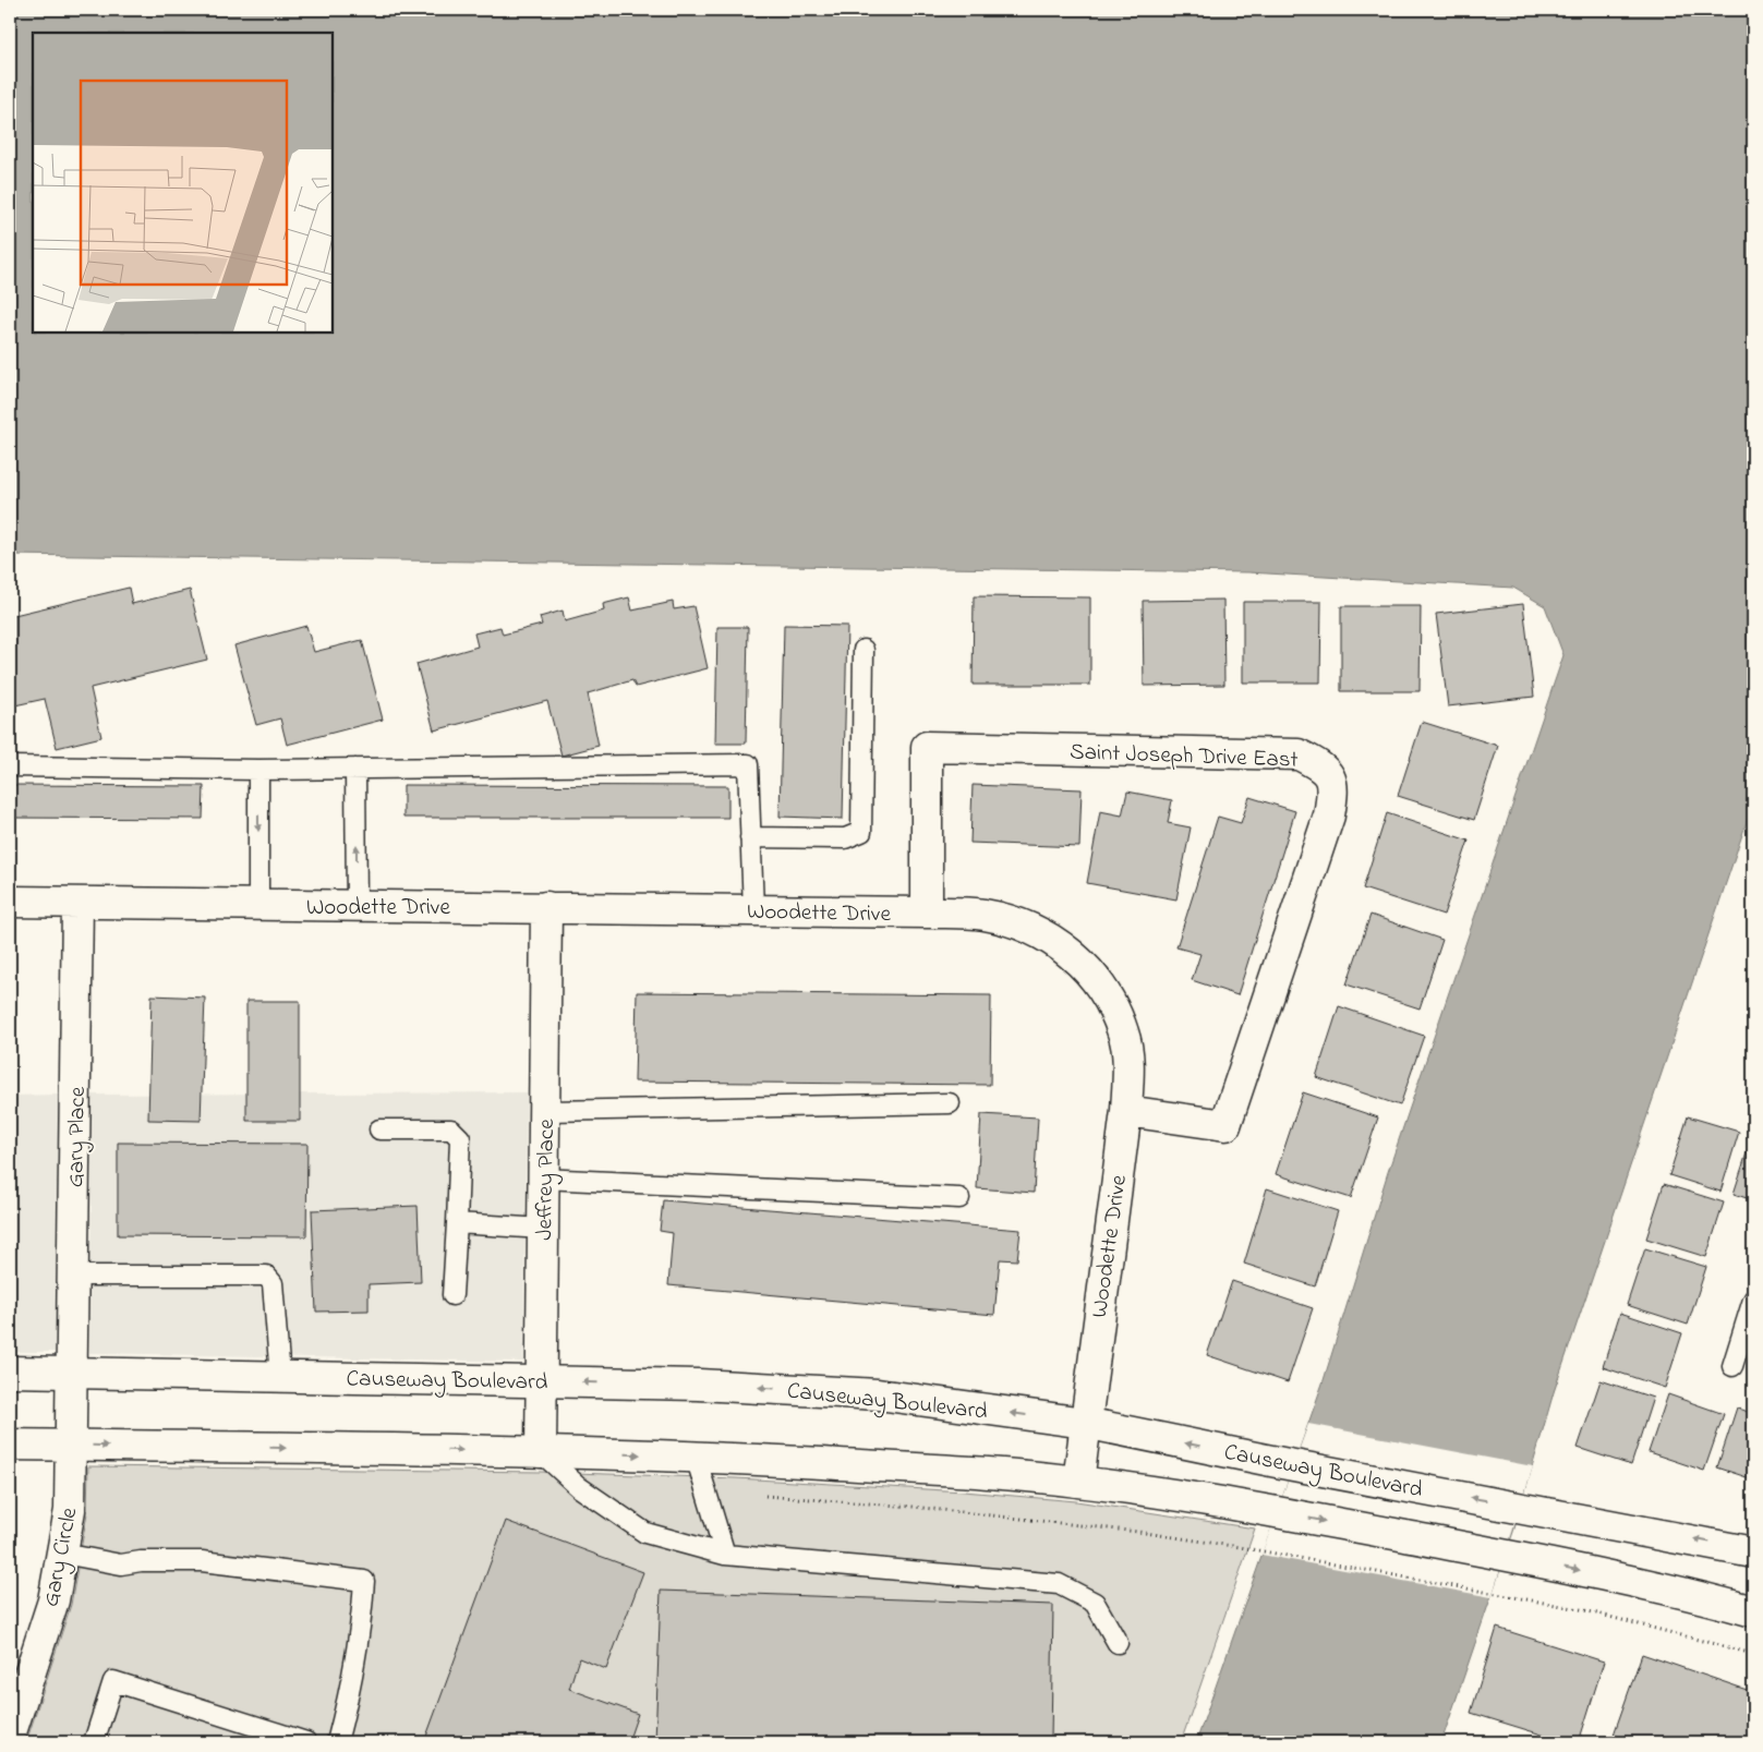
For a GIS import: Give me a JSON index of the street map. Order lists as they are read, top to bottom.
{
  "streets": {
    "street": [
      "Saint Joseph Drive East",
      "Woodette Drive",
      "Gary Place",
      "Jeffrey Place",
      "Causeway Boulevard",
      "Gary Circle"
    ]
  },
  "crossings": [
    ["Saint Joseph Drive East", "Woodette Drive"],
    ["Woodette Drive", "Gary Place"],
    ["Woodette Drive", "Jeffrey Place"],
    ["Woodette Drive", "Causeway Boulevard"],
    ["Gary Place", "Causeway Boulevard"],
    ["Gary Place", "Gary Circle"],
    ["Jeffrey Place", "Causeway Boulevard"],
    ["Causeway Boulevard", "Gary Circle"]
  ]
}
